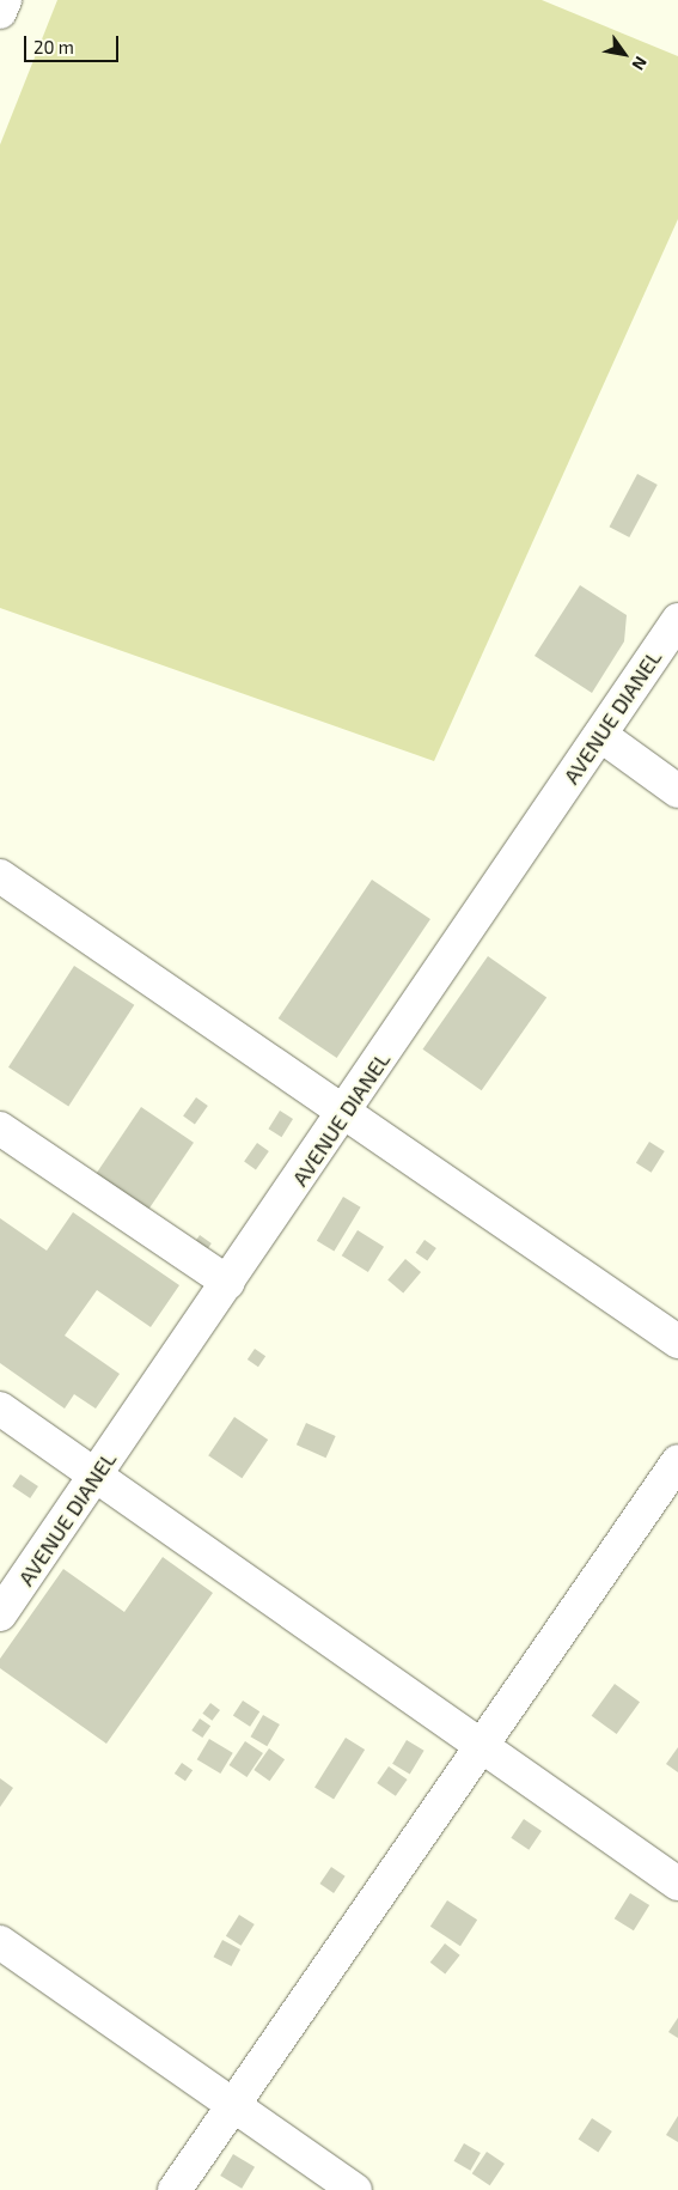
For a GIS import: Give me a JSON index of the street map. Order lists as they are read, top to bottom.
{
  "streets": {
    "street": ["AVENUE DIANEL"]
  },
  "scale_bar": "20 m",
  "north": "bottom right"
}
